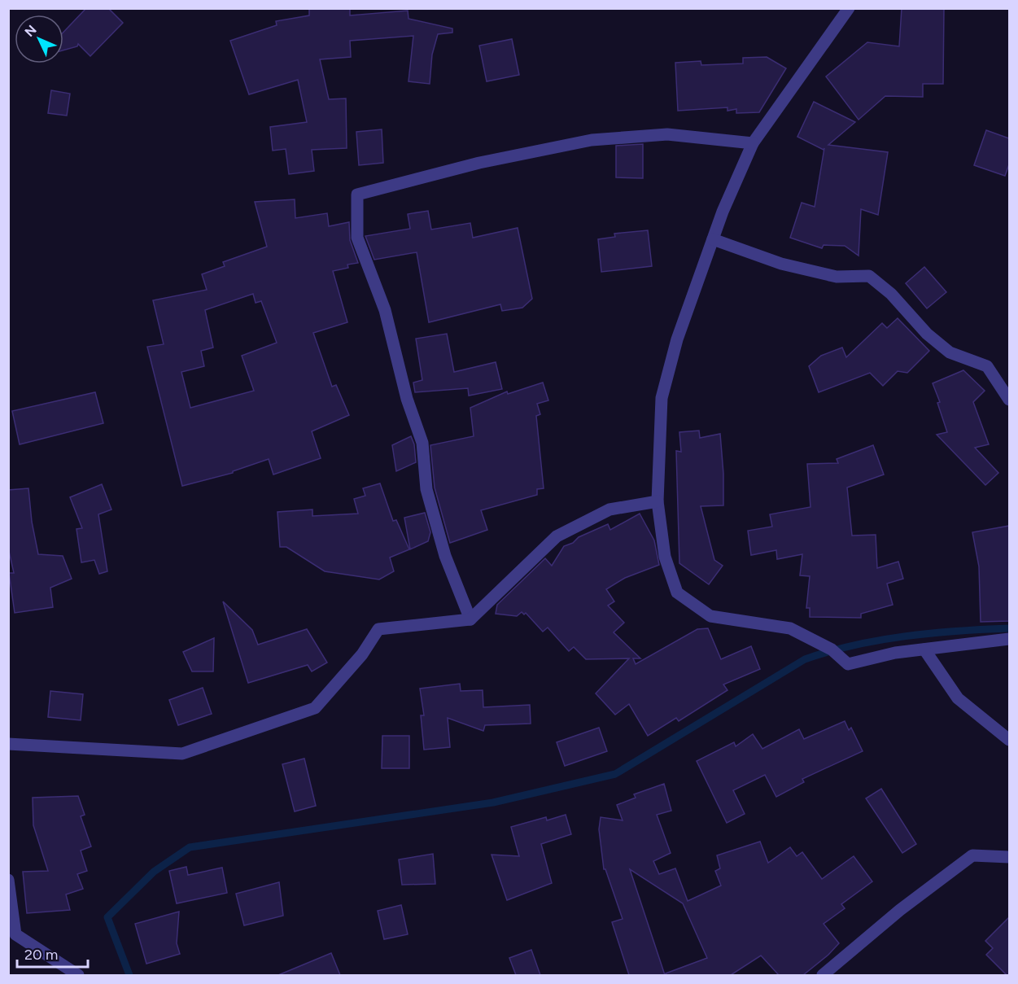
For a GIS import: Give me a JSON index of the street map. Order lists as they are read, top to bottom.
{
  "scale_bar": "20 m",
  "north": "top left"
}
